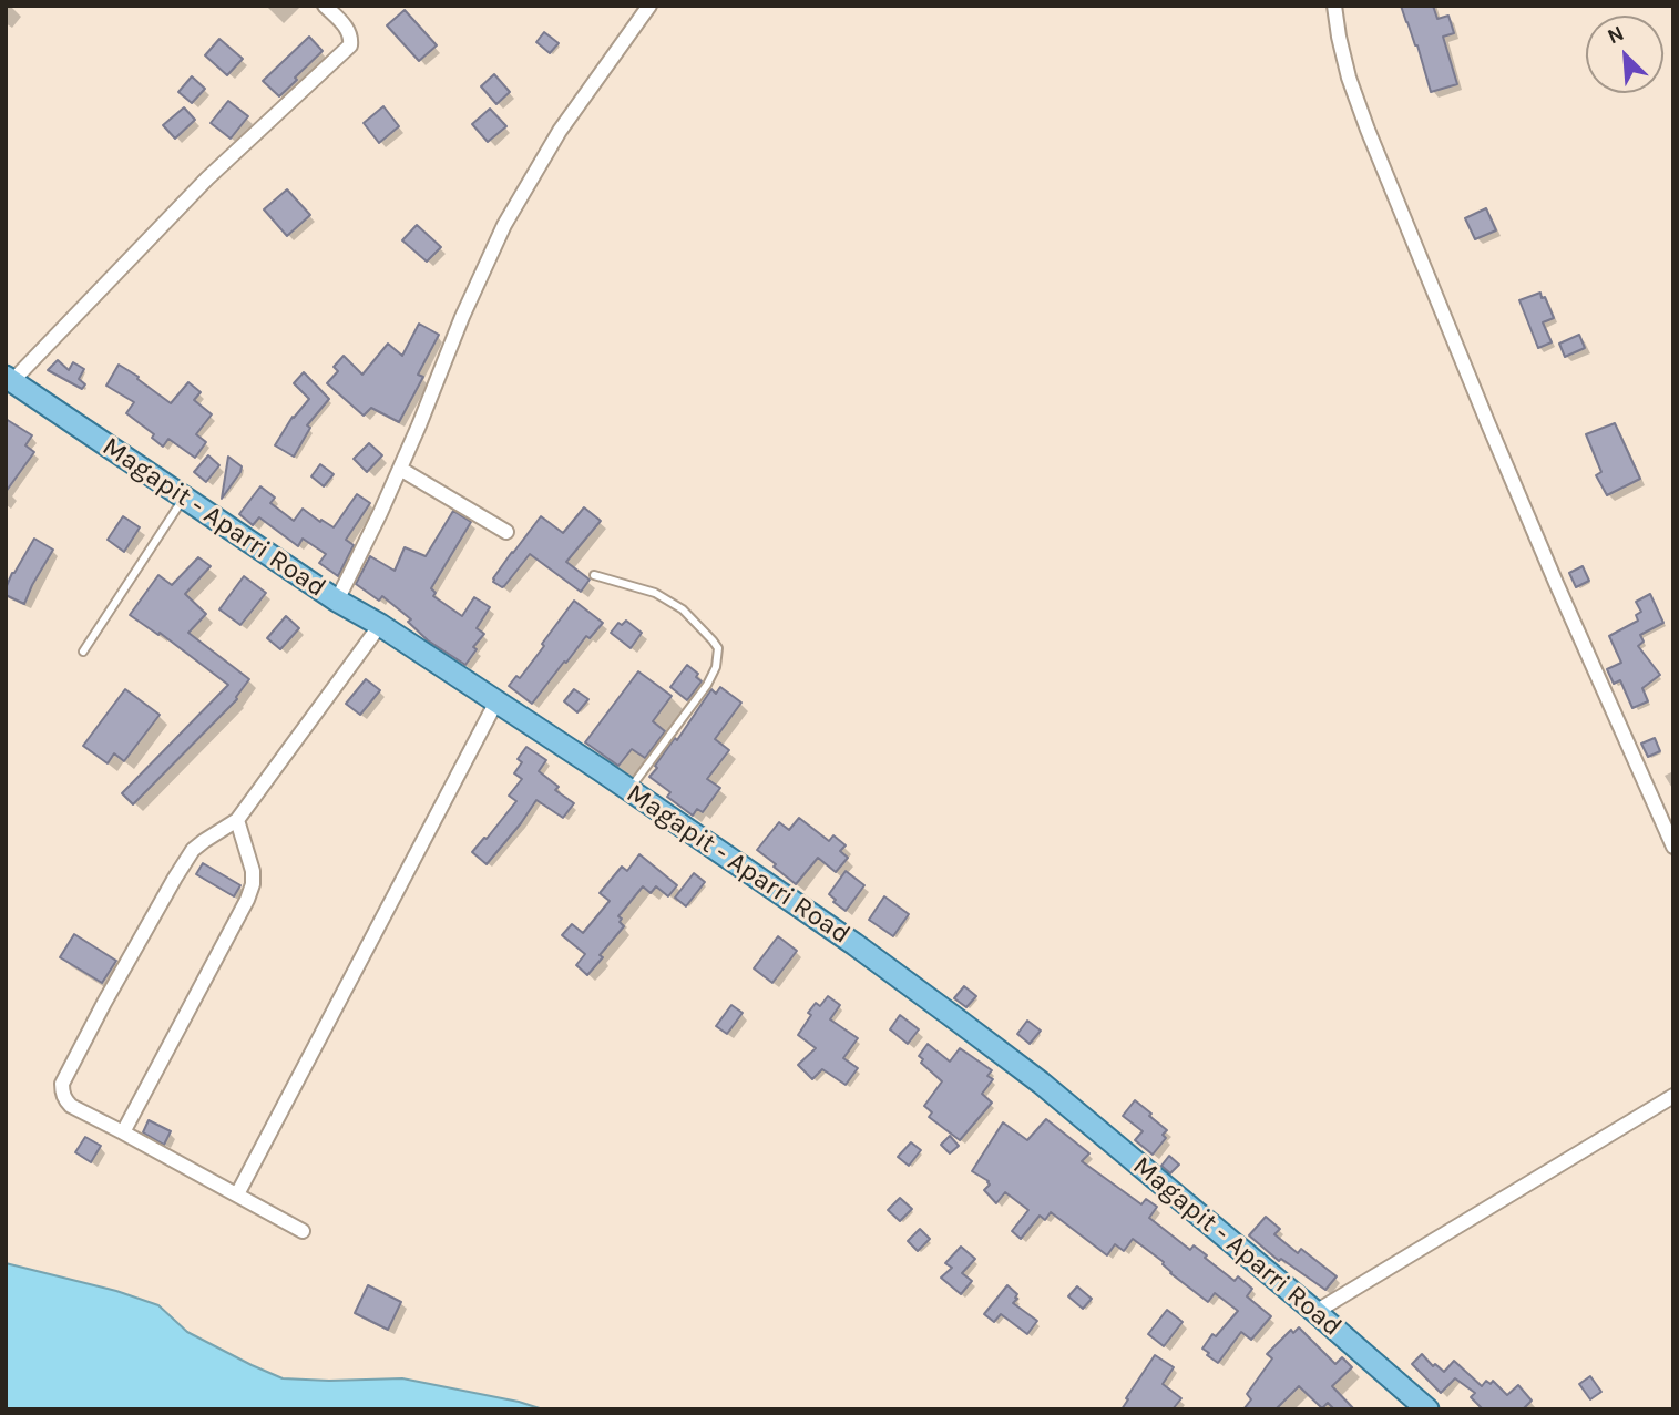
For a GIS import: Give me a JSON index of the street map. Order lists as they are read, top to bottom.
{
  "streets": {
    "main road": ["Magapit - Aparri Road"]
  },
  "north": "top left"
}
